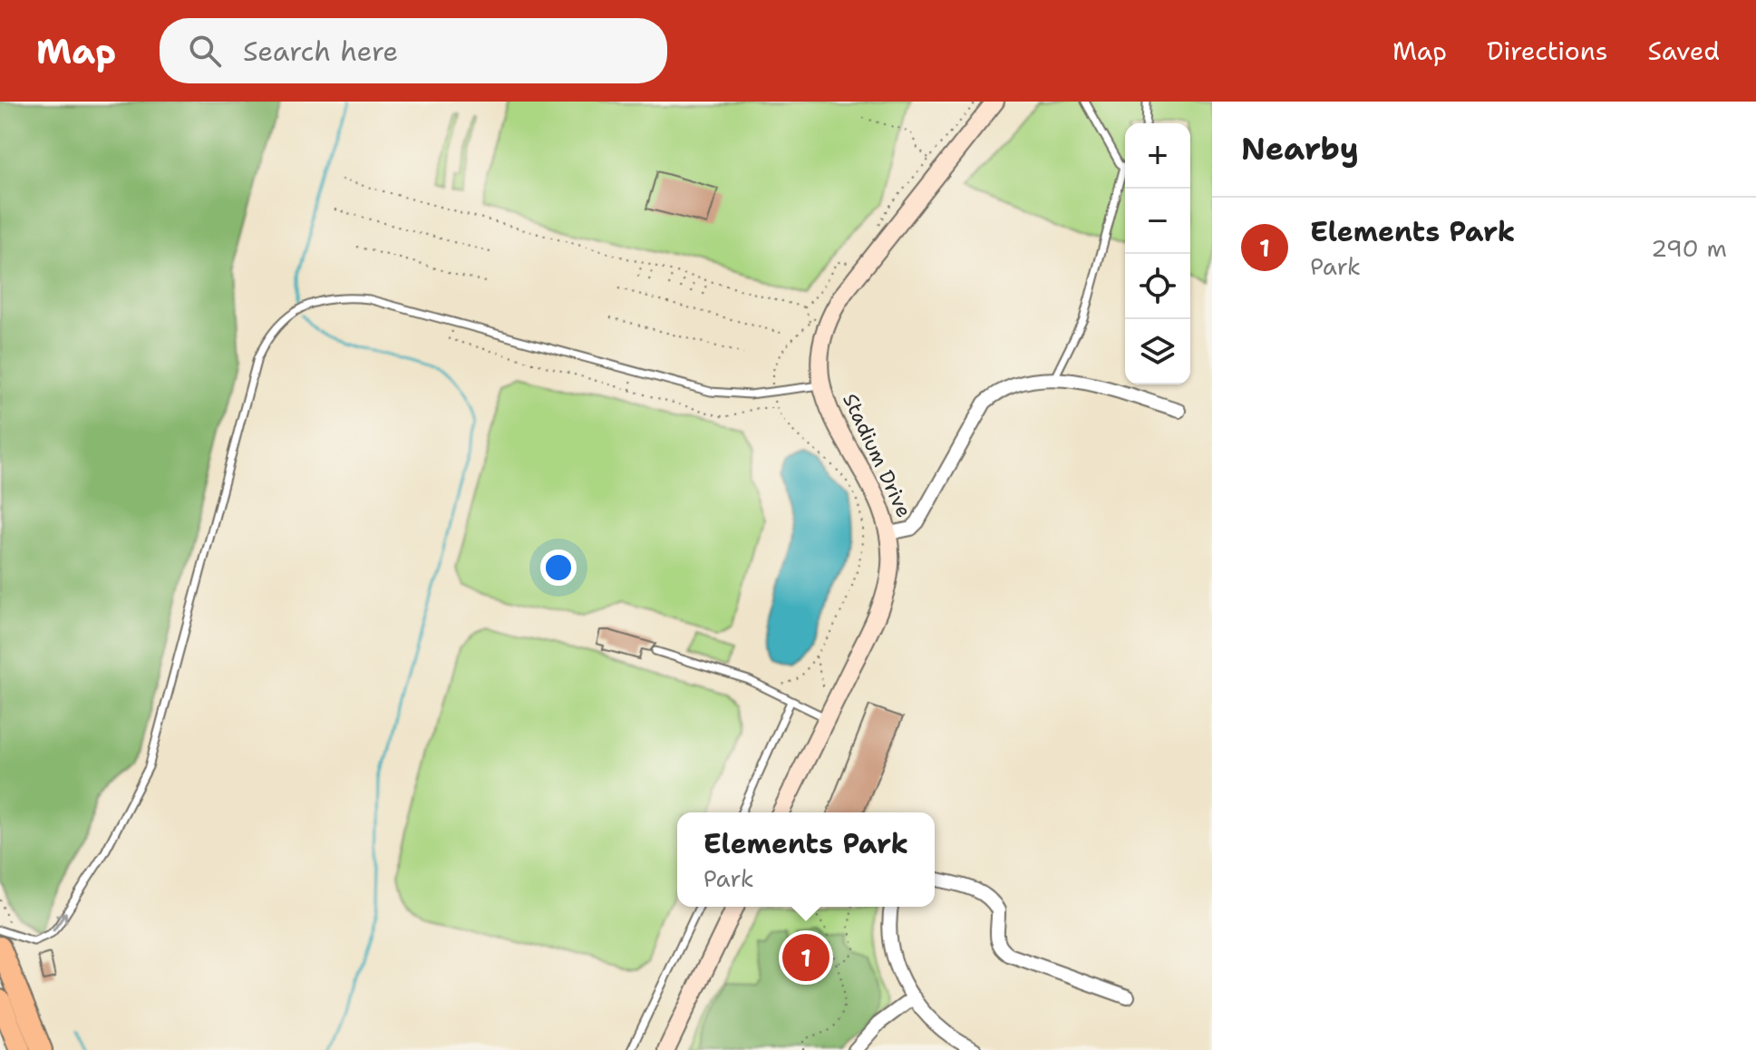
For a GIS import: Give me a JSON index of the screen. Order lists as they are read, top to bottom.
{
  "streets": {
    "main road": ["Stadium Drive"]
  },
  "page": {
    "header": "Map",
    "search": "Search here",
    "nav": ["Map", "Directions", "Saved"],
    "heading": "Nearby",
    "map_buttons": ["+", "−"],
    "list": [
      {
        "mark": "1",
        "name": "Elements Park",
        "note": "Park",
        "value": "290 m"
      }
    ],
    "popup": ["Elements Park", "Park"],
    "pins": "1"
  }
}
